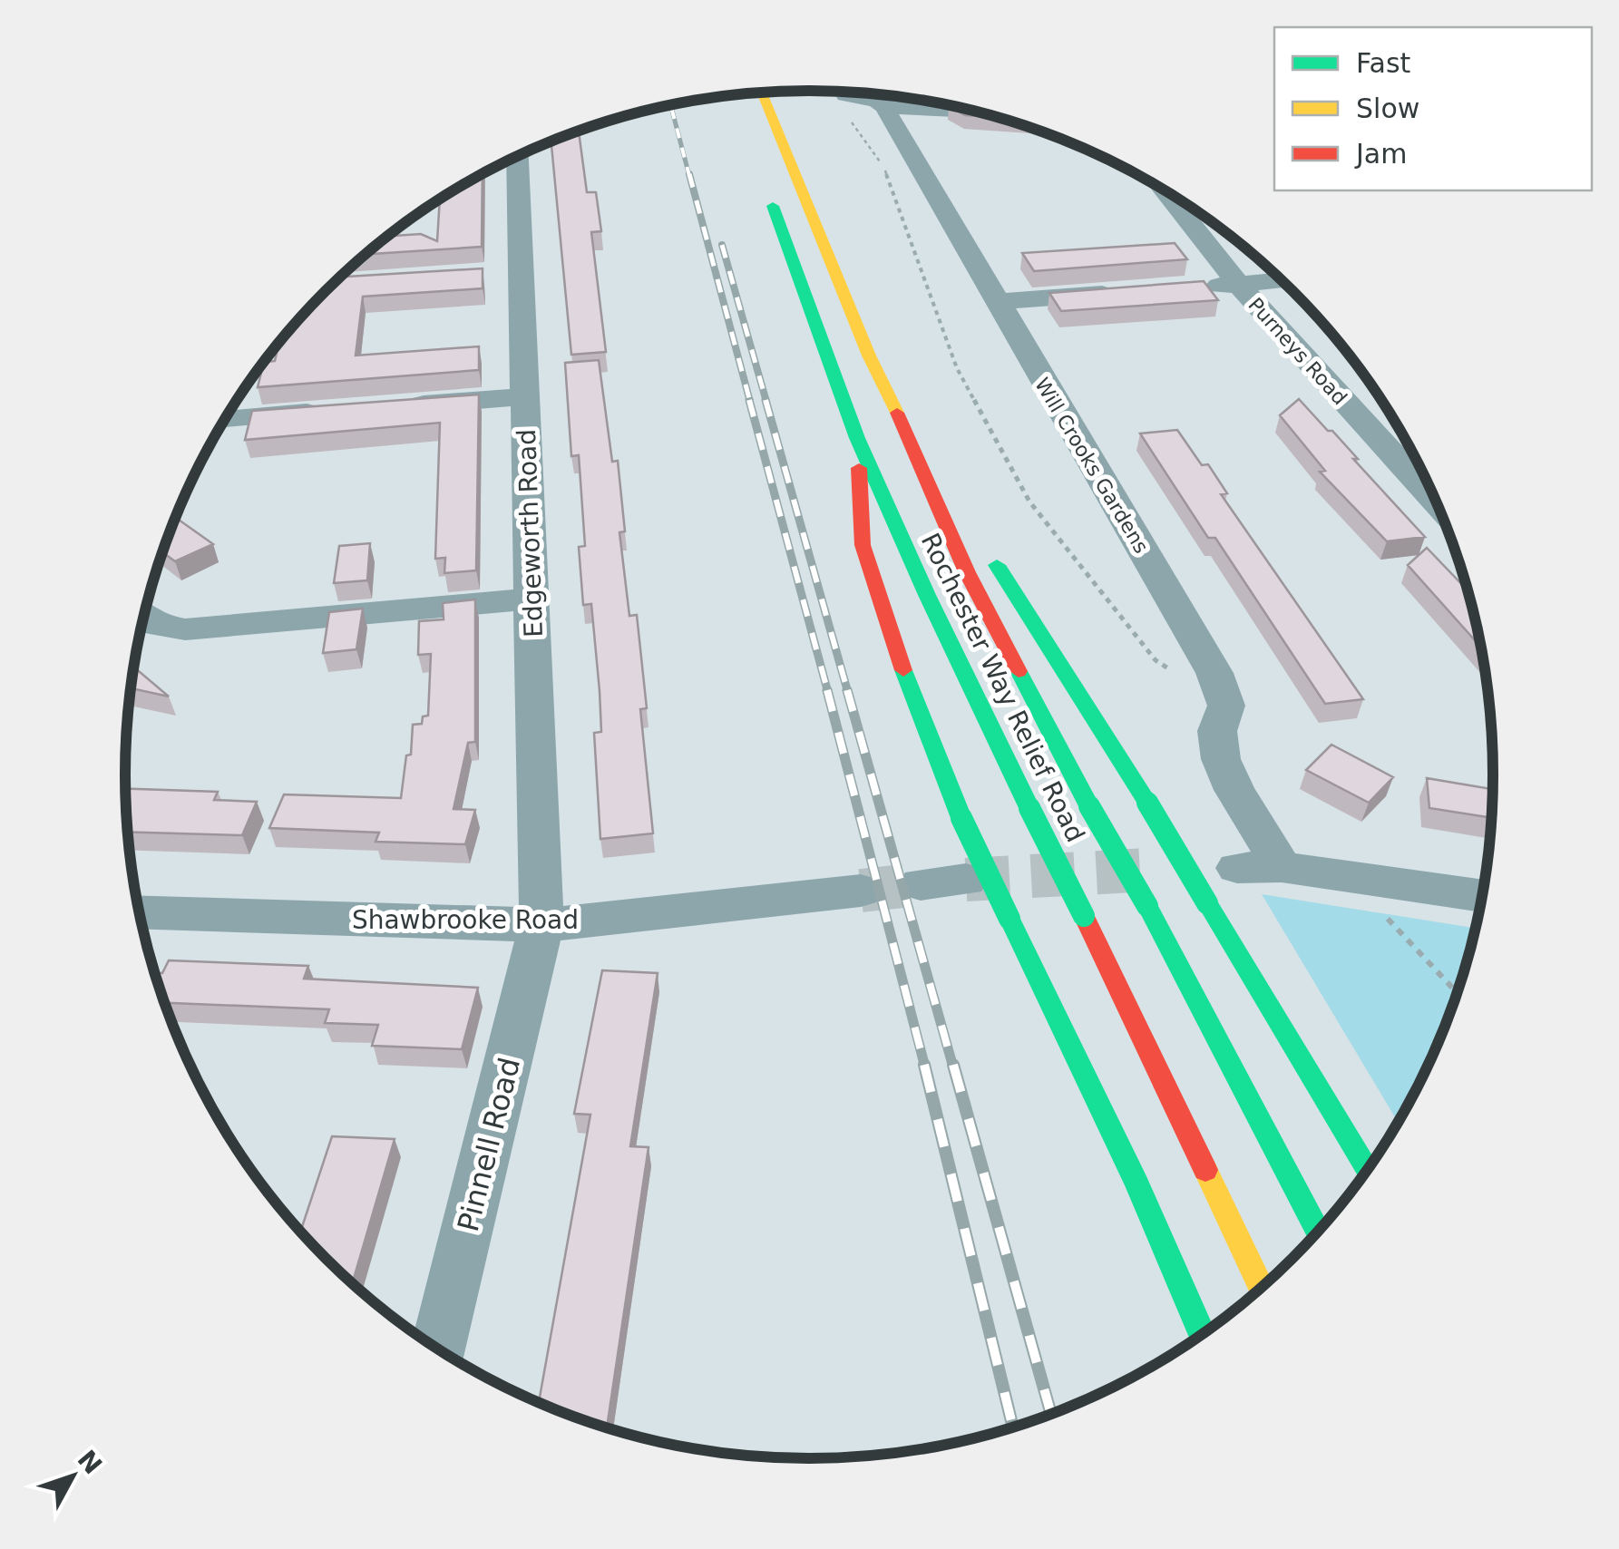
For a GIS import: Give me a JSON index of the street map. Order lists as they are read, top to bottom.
{
  "streets": {
    "highway": ["Rochester Way Relief Road"],
    "street": [
      "Purneys Road",
      "Will Crooks Gardens",
      "Edgeworth Road",
      "Shawbrooke Road",
      "Pinnell Road"
    ]
  },
  "crossings": [
    ["Edgeworth Road", "Shawbrooke Road"],
    ["Edgeworth Road", "Pinnell Road"],
    ["Shawbrooke Road", "Pinnell Road"]
  ],
  "legend": ["Fast", "Slow", "Jam"],
  "north": "top right"
}
